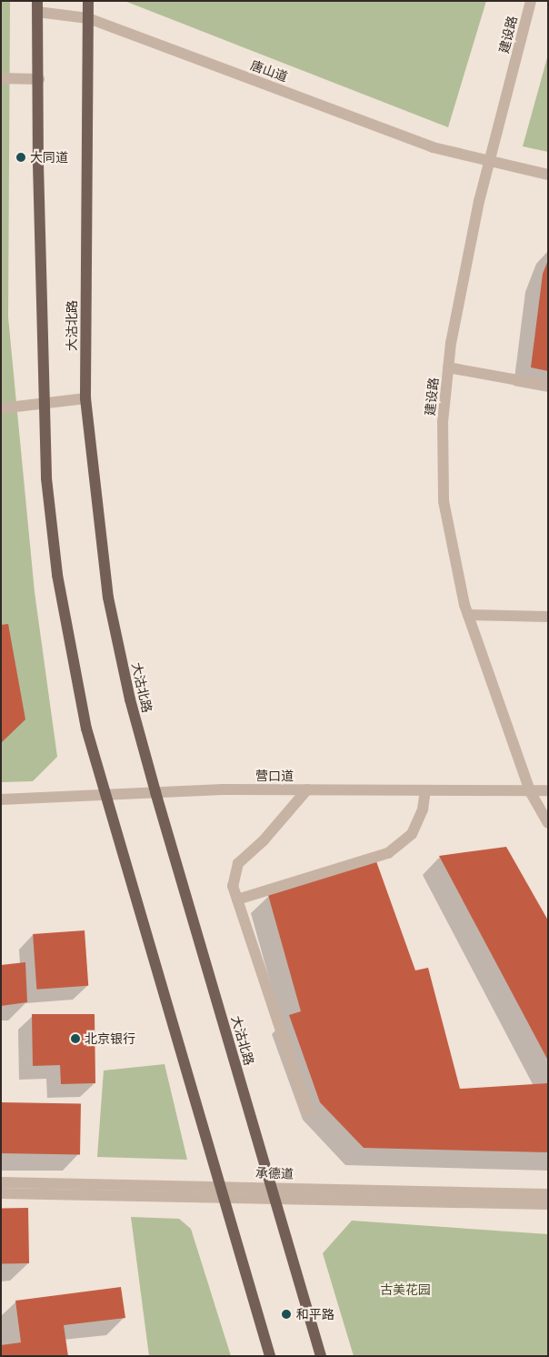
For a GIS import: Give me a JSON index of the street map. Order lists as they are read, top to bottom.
{
  "streets": {
    "main road": ["大沽北路"],
    "street": [
      "建设路",
      "唐山道",
      "营口道",
      "承德道"
    ]
  },
  "crossings": [
    ["建设路", "唐山道"],
    ["建设路", "营口道"],
    ["唐山道", "大沽北路"],
    ["大沽北路", "营口道"],
    ["大沽北路", "承德道"]
  ],
  "parks": ["古美花园"],
  "places": ["大同道", "北京银行", "和平路"]
}
